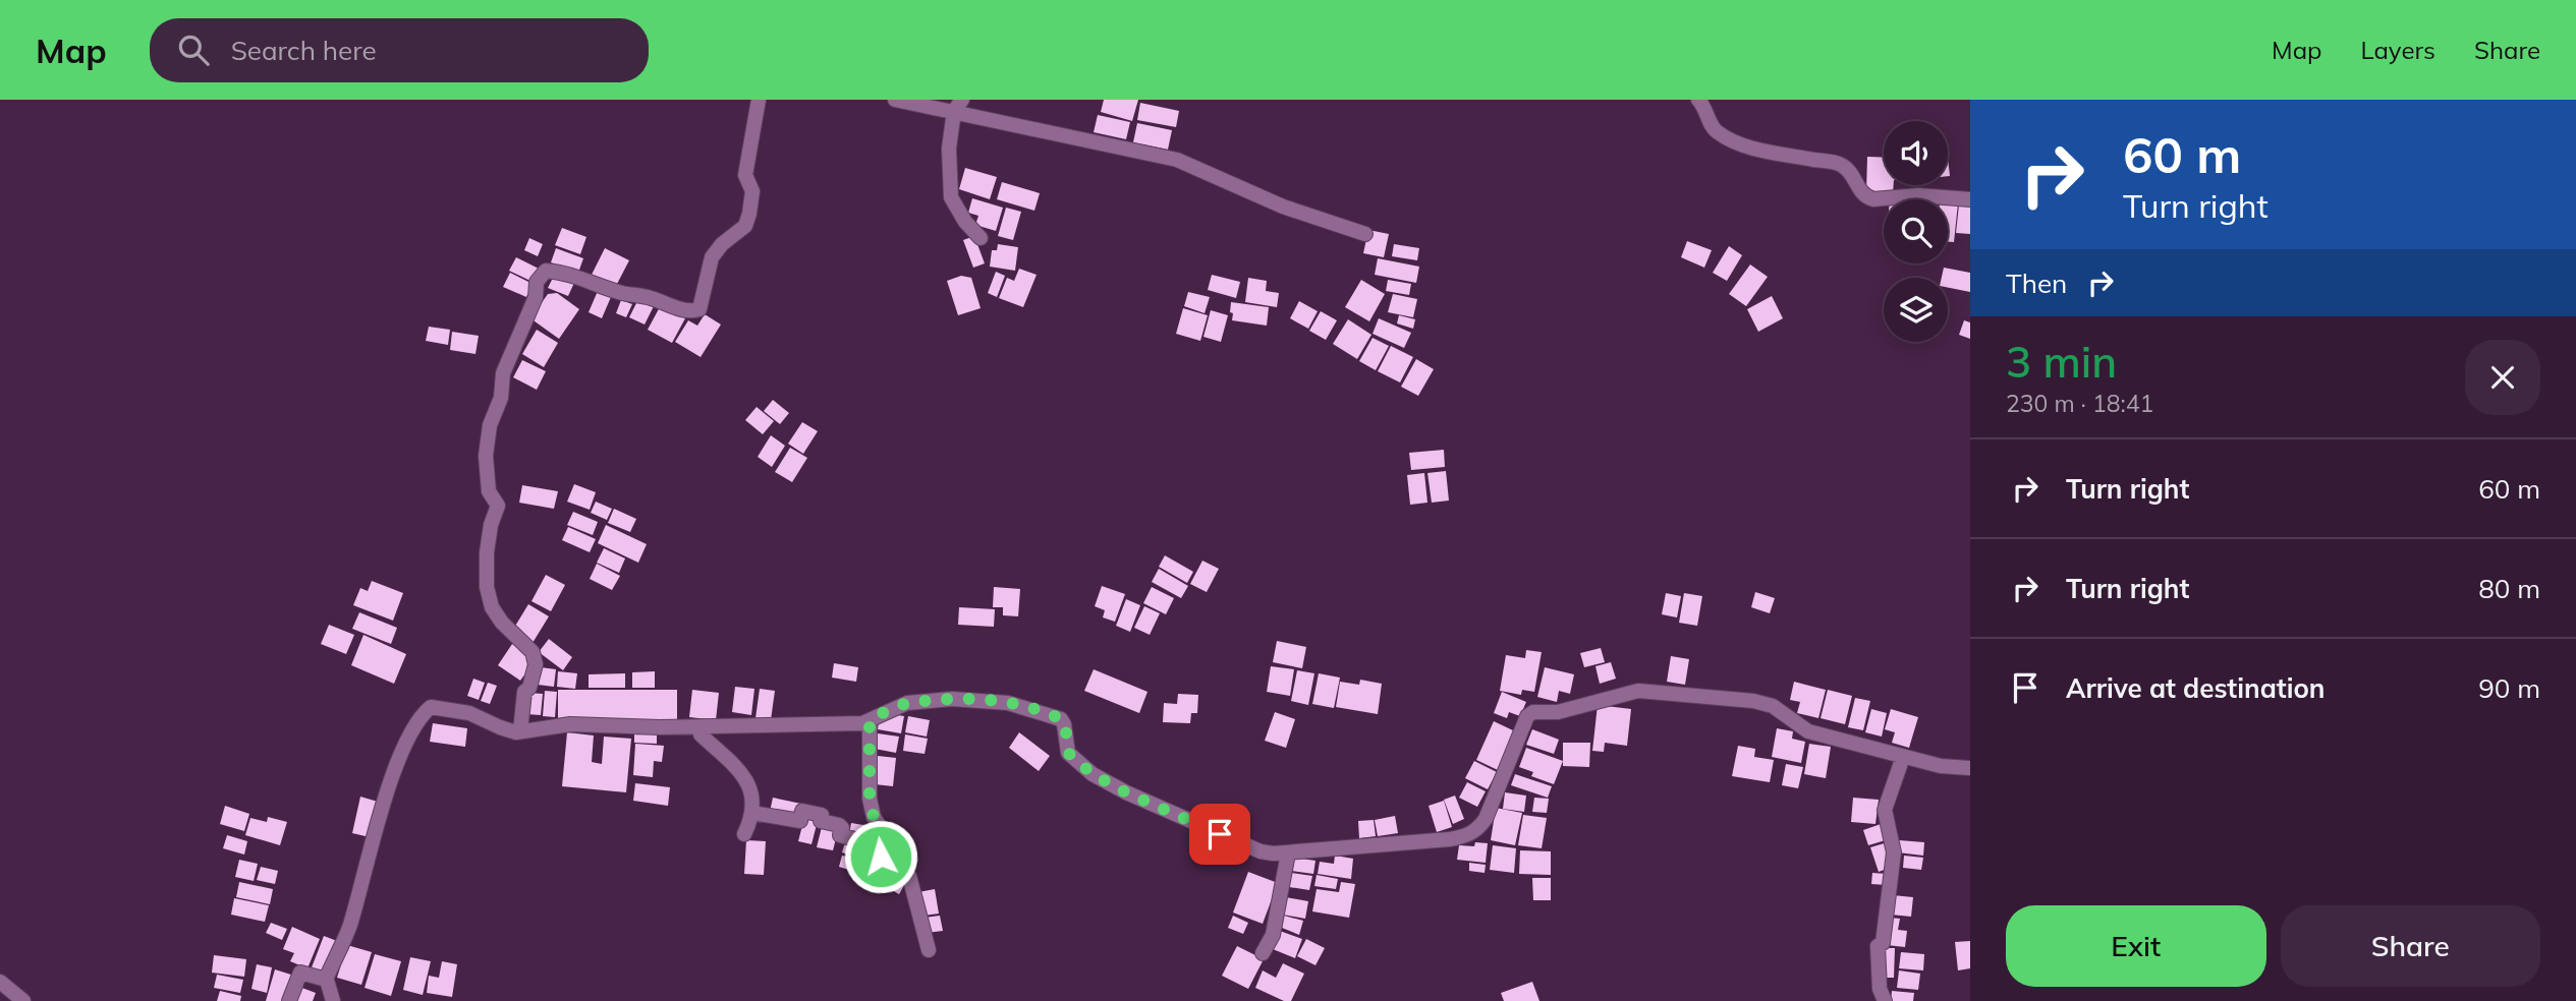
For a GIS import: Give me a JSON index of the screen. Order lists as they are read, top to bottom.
{
  "page": {
    "header": "Map",
    "search": "Search here",
    "nav": ["Map", "Layers", "Share"],
    "turn": ["60 m", "Turn right"],
    "then": "Then",
    "heading": ["3 min", "230 m · 18:41"],
    "list": [
      {
        "name": "Turn right",
        "value": "60 m"
      },
      {
        "name": "Turn right",
        "value": "80 m"
      },
      {
        "name": "Arrive at destination",
        "value": "90 m"
      }
    ],
    "buttons": ["Exit", "Share"]
  }
}
